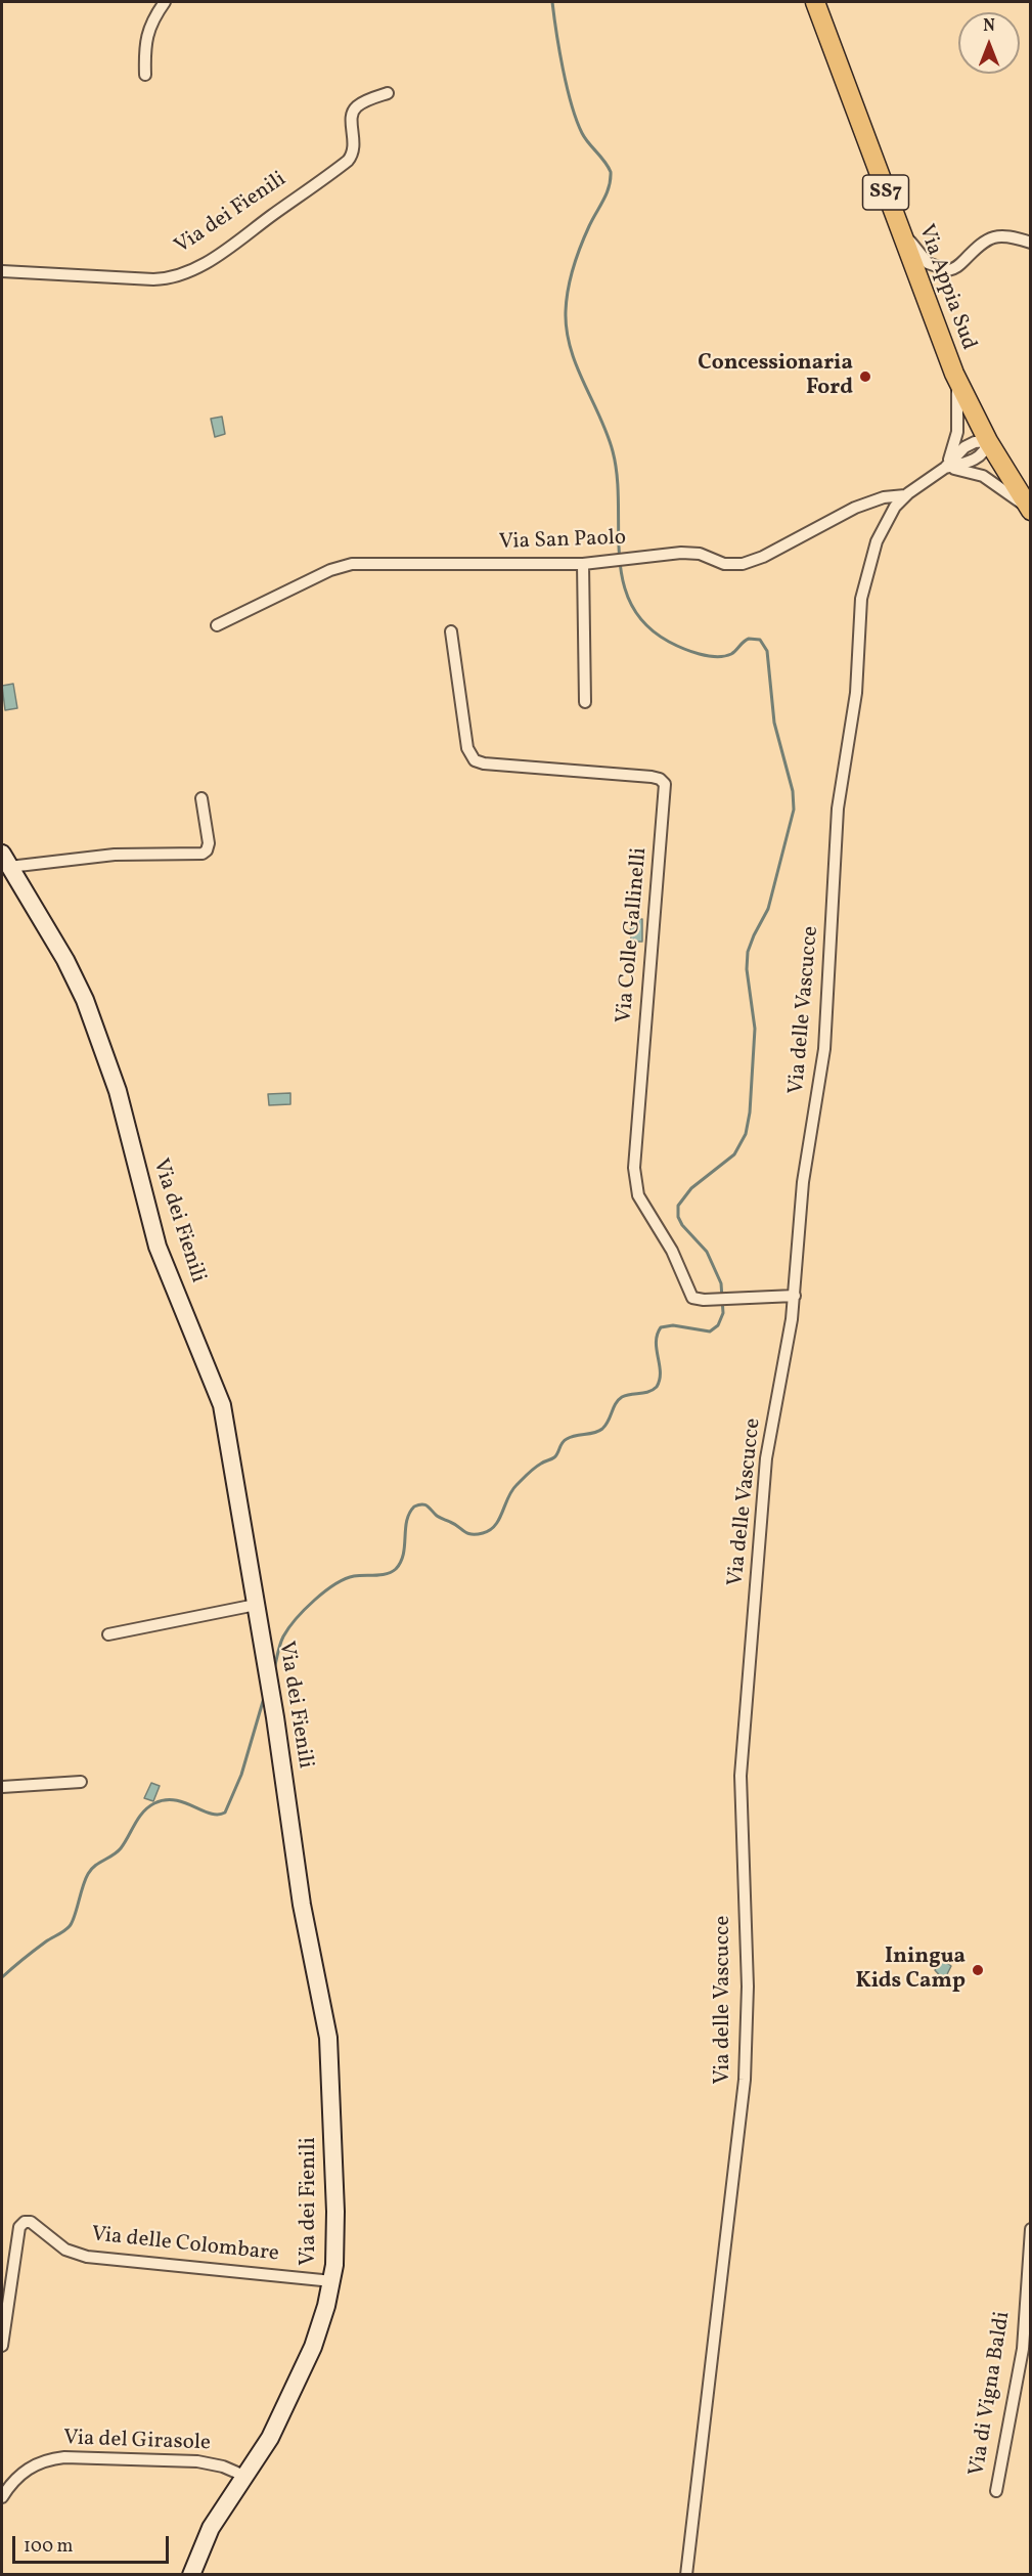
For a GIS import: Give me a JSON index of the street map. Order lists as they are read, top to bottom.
{
  "streets": {
    "main road": ["SS7", "Via Appia Sud"],
    "street": [
      "Via dei Fienili",
      "Via San Paolo",
      "Via Colle Gallinelli",
      "Via delle Vascucce",
      "Via delle Colombare",
      "Via di Vigna Baldi",
      "Via del Girasole"
    ]
  },
  "crossings": [
    ["Via dei Fienili", "Via delle Colombare"],
    ["Via dei Fienili", "Via del Girasole"],
    ["Via Appia Sud", "Via delle Vascucce"],
    ["Via San Paolo", "Via delle Vascucce"],
    ["Via Colle Gallinelli", "Via delle Vascucce"]
  ],
  "places": ["Concessionaria Ford", "Iningua Kids Camp"],
  "scale_bar": "100 m",
  "north": "top"
}
